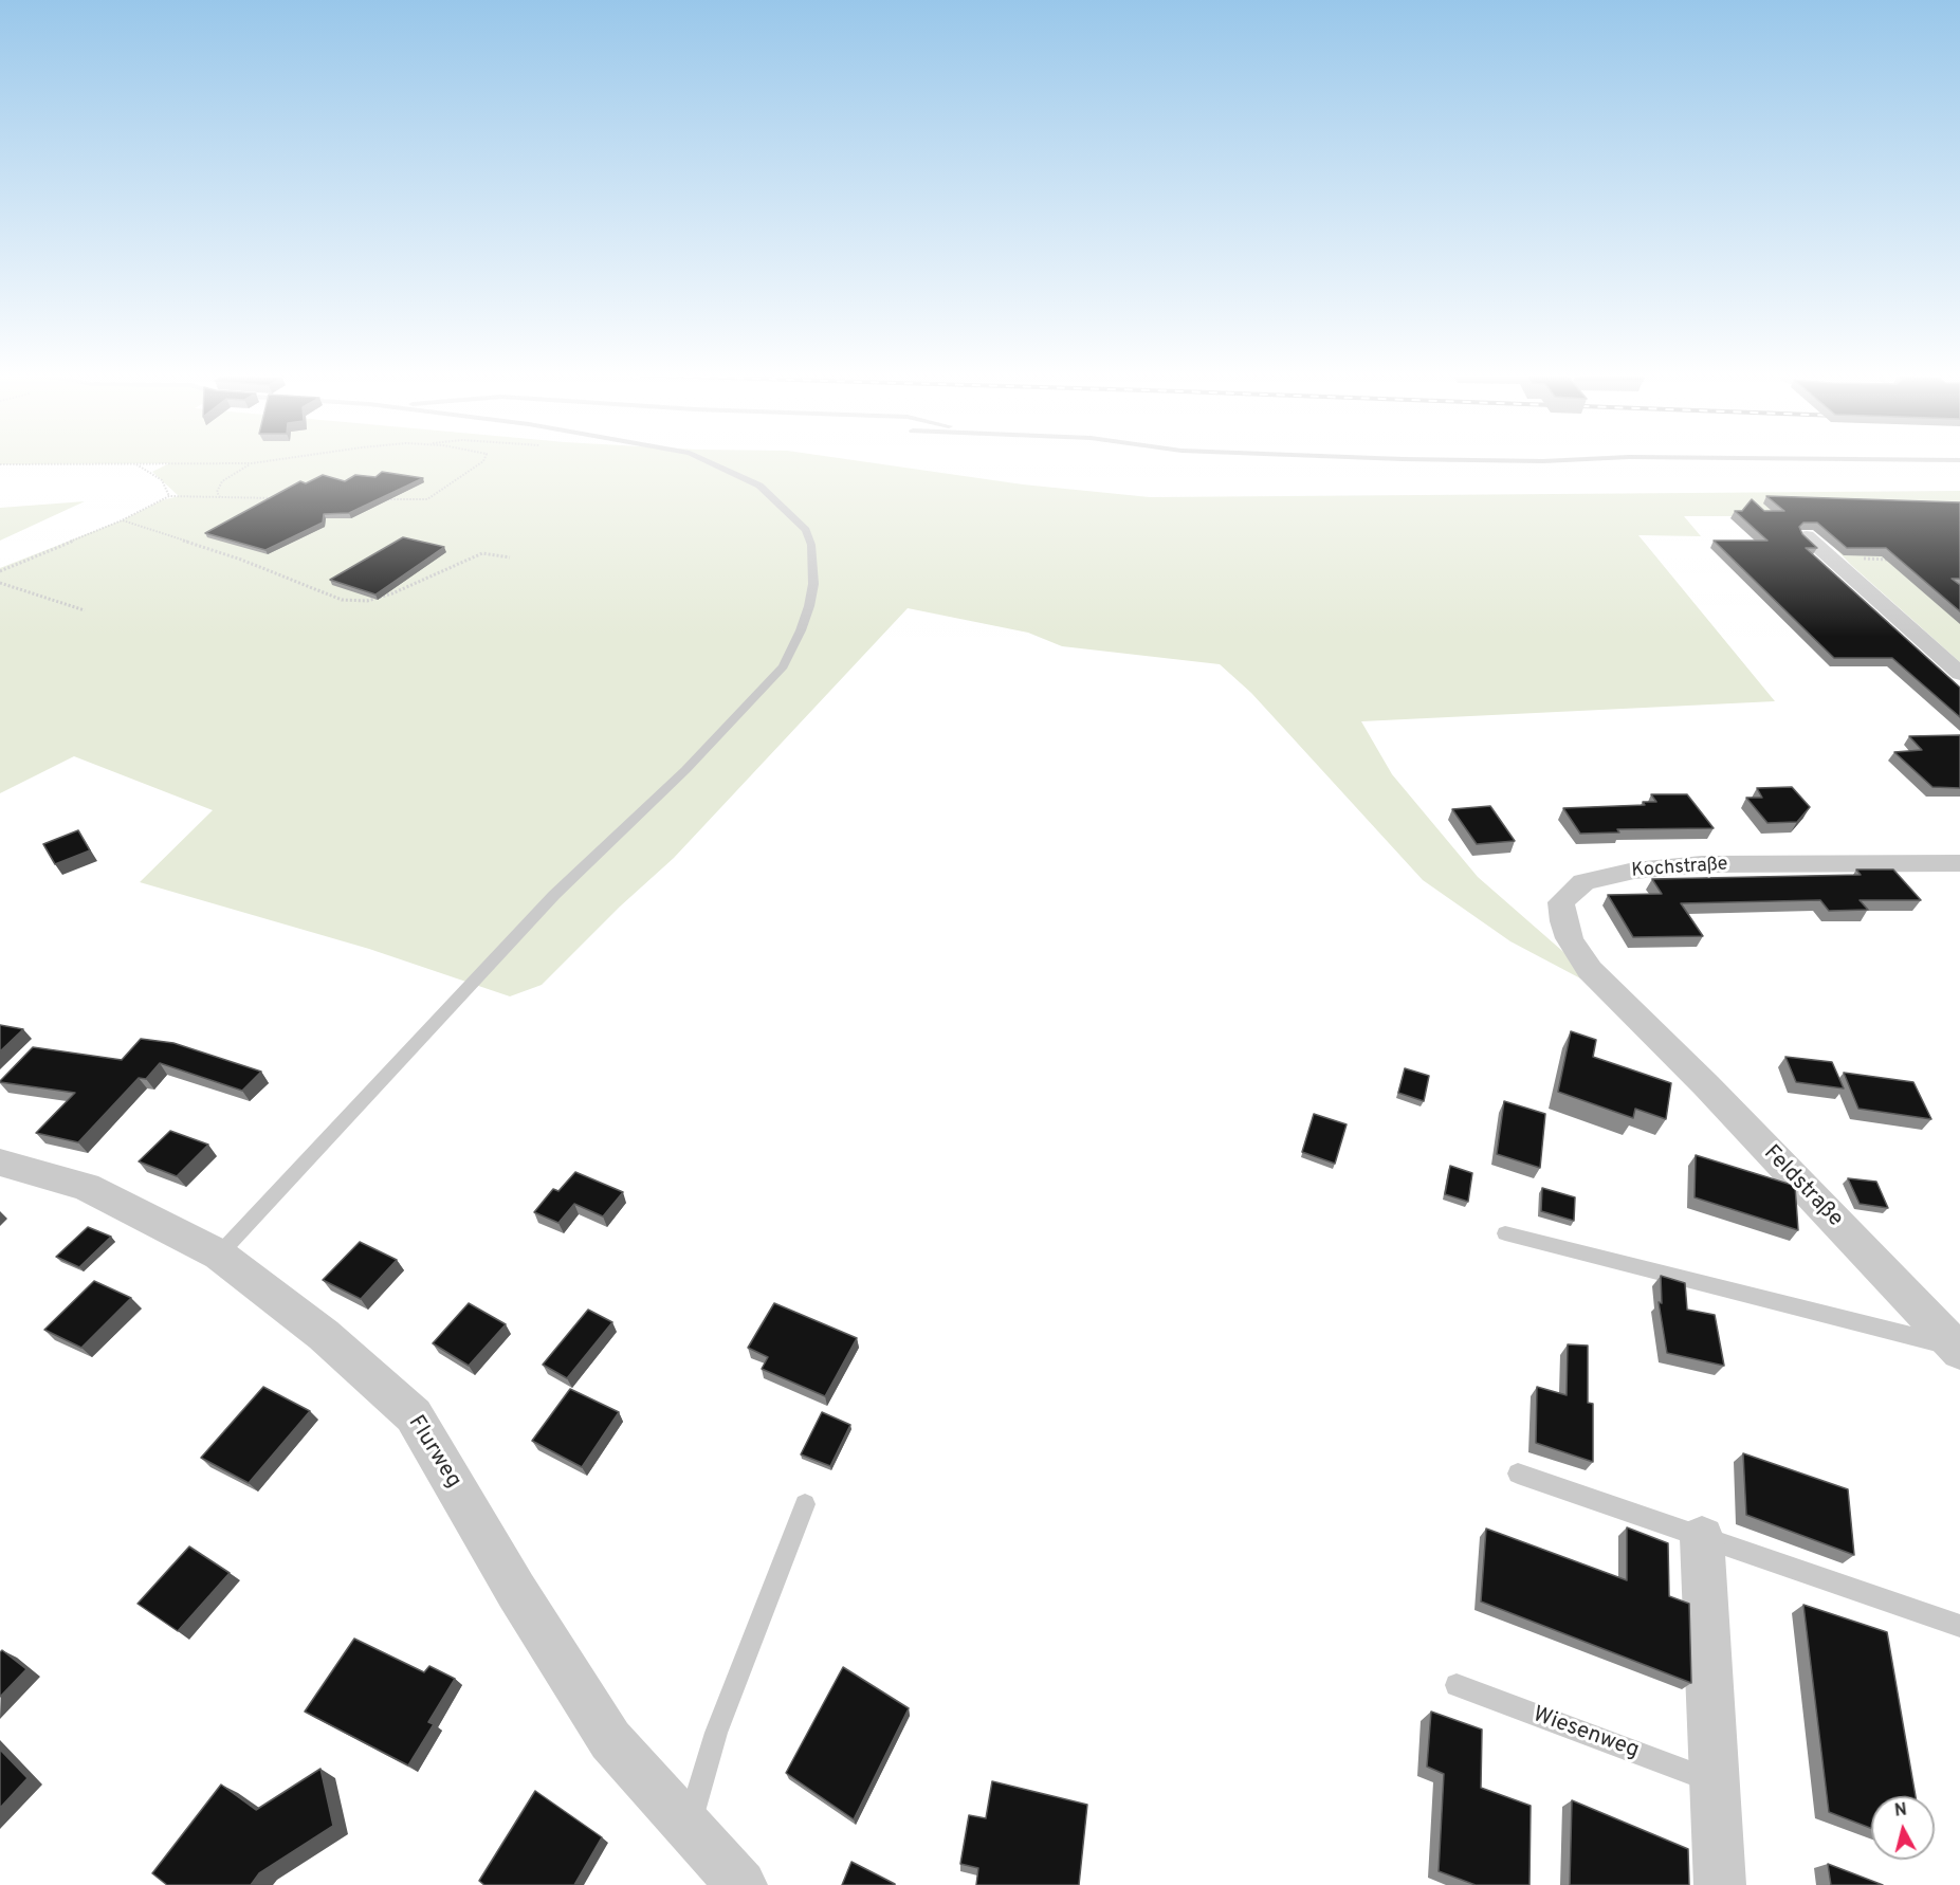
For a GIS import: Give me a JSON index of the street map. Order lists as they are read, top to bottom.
{
  "streets": {
    "street": ["Kochstraße", "Feldstraße", "Flurweg"],
    "lane": ["Wiesenweg"]
  },
  "crossings": [
    ["Kochstraße", "Feldstraße"]
  ],
  "north": "top"
}
